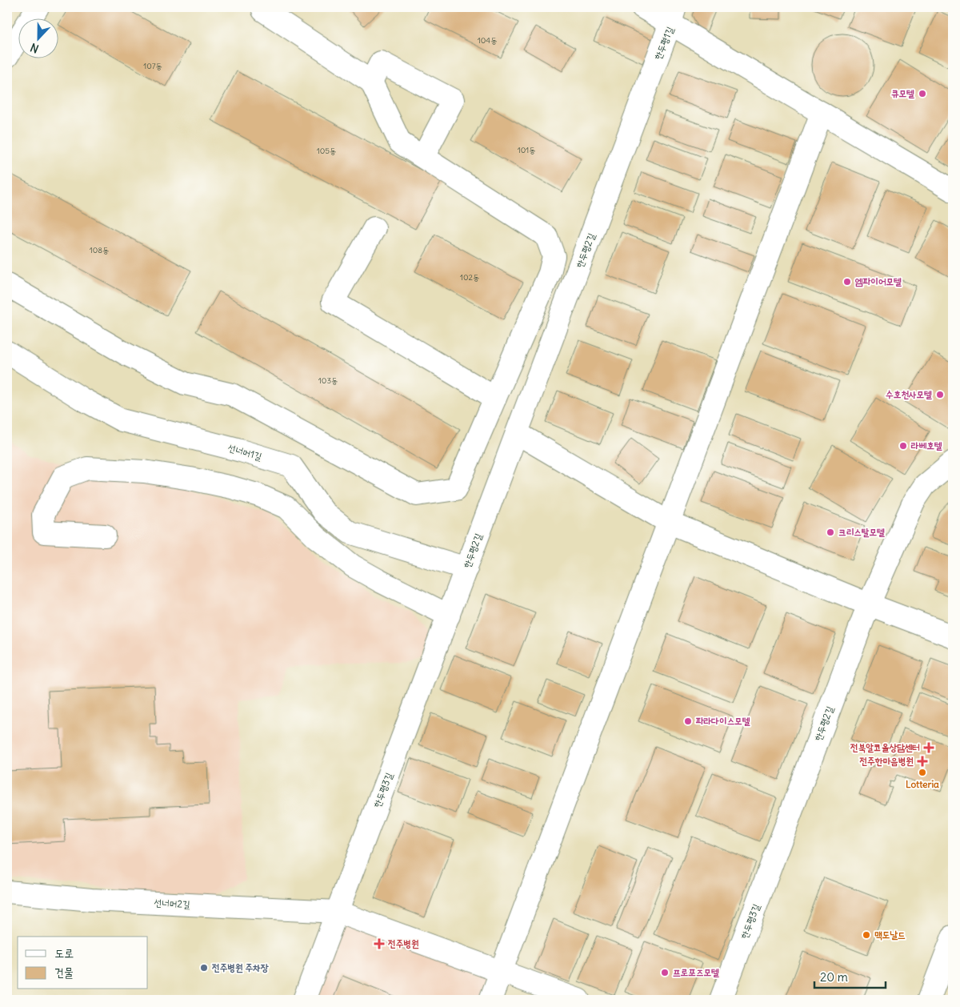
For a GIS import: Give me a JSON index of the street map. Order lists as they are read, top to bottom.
{
  "streets": {
    "street": [
      "한두평1길",
      "한두평2길",
      "선너머1길",
      "한두평3길",
      "선너머2길"
    ]
  },
  "crossings": [
    ["한두평1길", "한두평2길"],
    ["한두평2길", "선너머1길"],
    ["한두평2길", "한두평3길"],
    ["한두평3길", "선너머2길"]
  ],
  "places": {
    "other": [
      "큐모텔",
      "엠파이어모텔",
      "수호천사모텔",
      "라베호텔",
      "크리스탈모텔",
      "파라다이스모텔",
      "Lotteria",
      "맥도날드",
      "전주병원 주차장",
      "프로포즈모텔"
    ],
    "health": ["전북알코올상담센터", "전주한마음병원", "전주병원"]
  },
  "house_numbers": [
    "104동",
    "107동",
    "101동",
    "105동",
    "108동",
    "102동",
    "103동"
  ],
  "legend": ["도로", "건물"],
  "scale_bar": "20 m",
  "north": "bottom"
}
